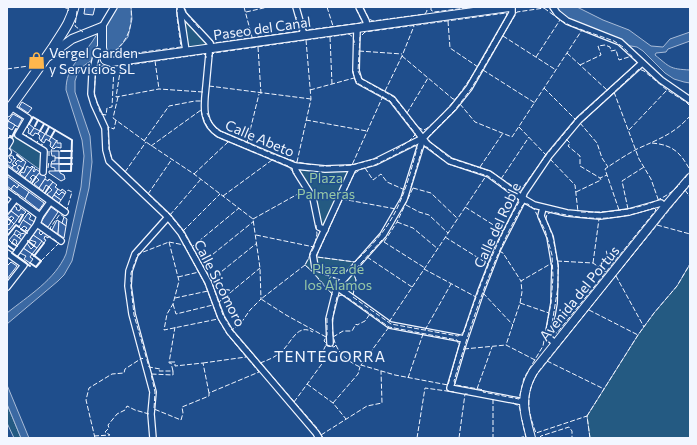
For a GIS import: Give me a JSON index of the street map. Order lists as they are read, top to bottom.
{
  "streets": {
    "street": [
      "Paseo del Canal",
      "Calle Abeto",
      "Calle del Roble",
      "Calle Sicómoro",
      "Avenida del Portús"
    ]
  },
  "crossings": [
    ["Paseo del Canal", "Calle Abeto"],
    ["Paseo del Canal", "Calle Sicómoro"],
    ["Calle del Roble", "Avenida del Portús"]
  ],
  "districts": ["TENTEGORRA"],
  "parks": ["Plaza Palmeras", "Plaza de los Álamos"],
  "places": {
    "shop": ["Vergel Garden y Servicios SL"]
  }
}
